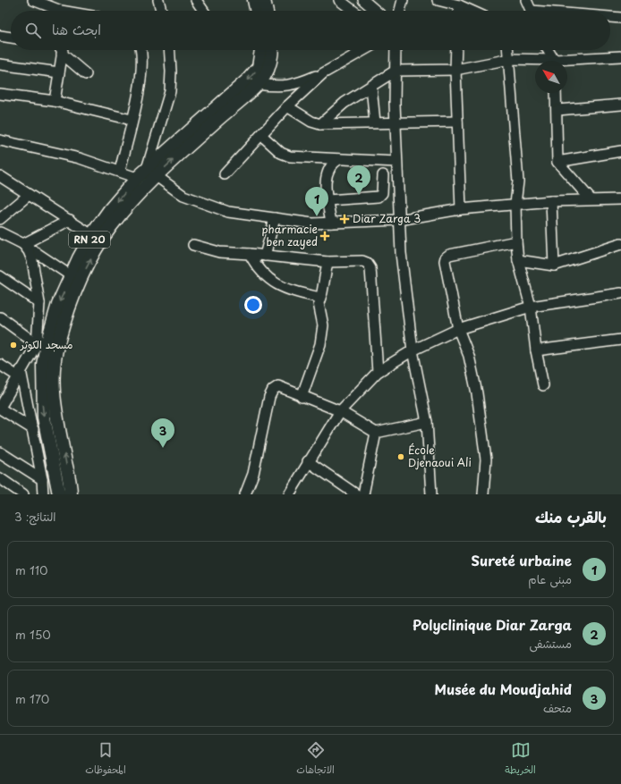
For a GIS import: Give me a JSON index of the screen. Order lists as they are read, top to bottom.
{
  "streets": {
    "main road": ["RN 20"]
  },
  "places": {
    "health": ["Diar Zarga 3", "pharmacie ben zayed"],
    "other": ["مسجد الكوثر", "École Djenaoui Ali"]
  },
  "north": "top left",
  "page": {
    "search": "ابحث هنا",
    "pins": ["2", "1", "3"],
    "heading": ["بالقرب منك", "النتائج: 3"],
    "list": [
      {
        "mark": "1",
        "name": "Sureté urbaine",
        "note": "مبنى عام",
        "value": "110 m"
      },
      {
        "mark": "2",
        "name": "Polyclinique Diar Zarga",
        "note": "مستشفى",
        "value": "150 m"
      },
      {
        "mark": "3",
        "name": "Musée du Moudjahid",
        "note": "متحف",
        "value": "170 m"
      }
    ],
    "nav": ["الخريطة", "الاتجاهات", "المحفوظات"]
  }
}
